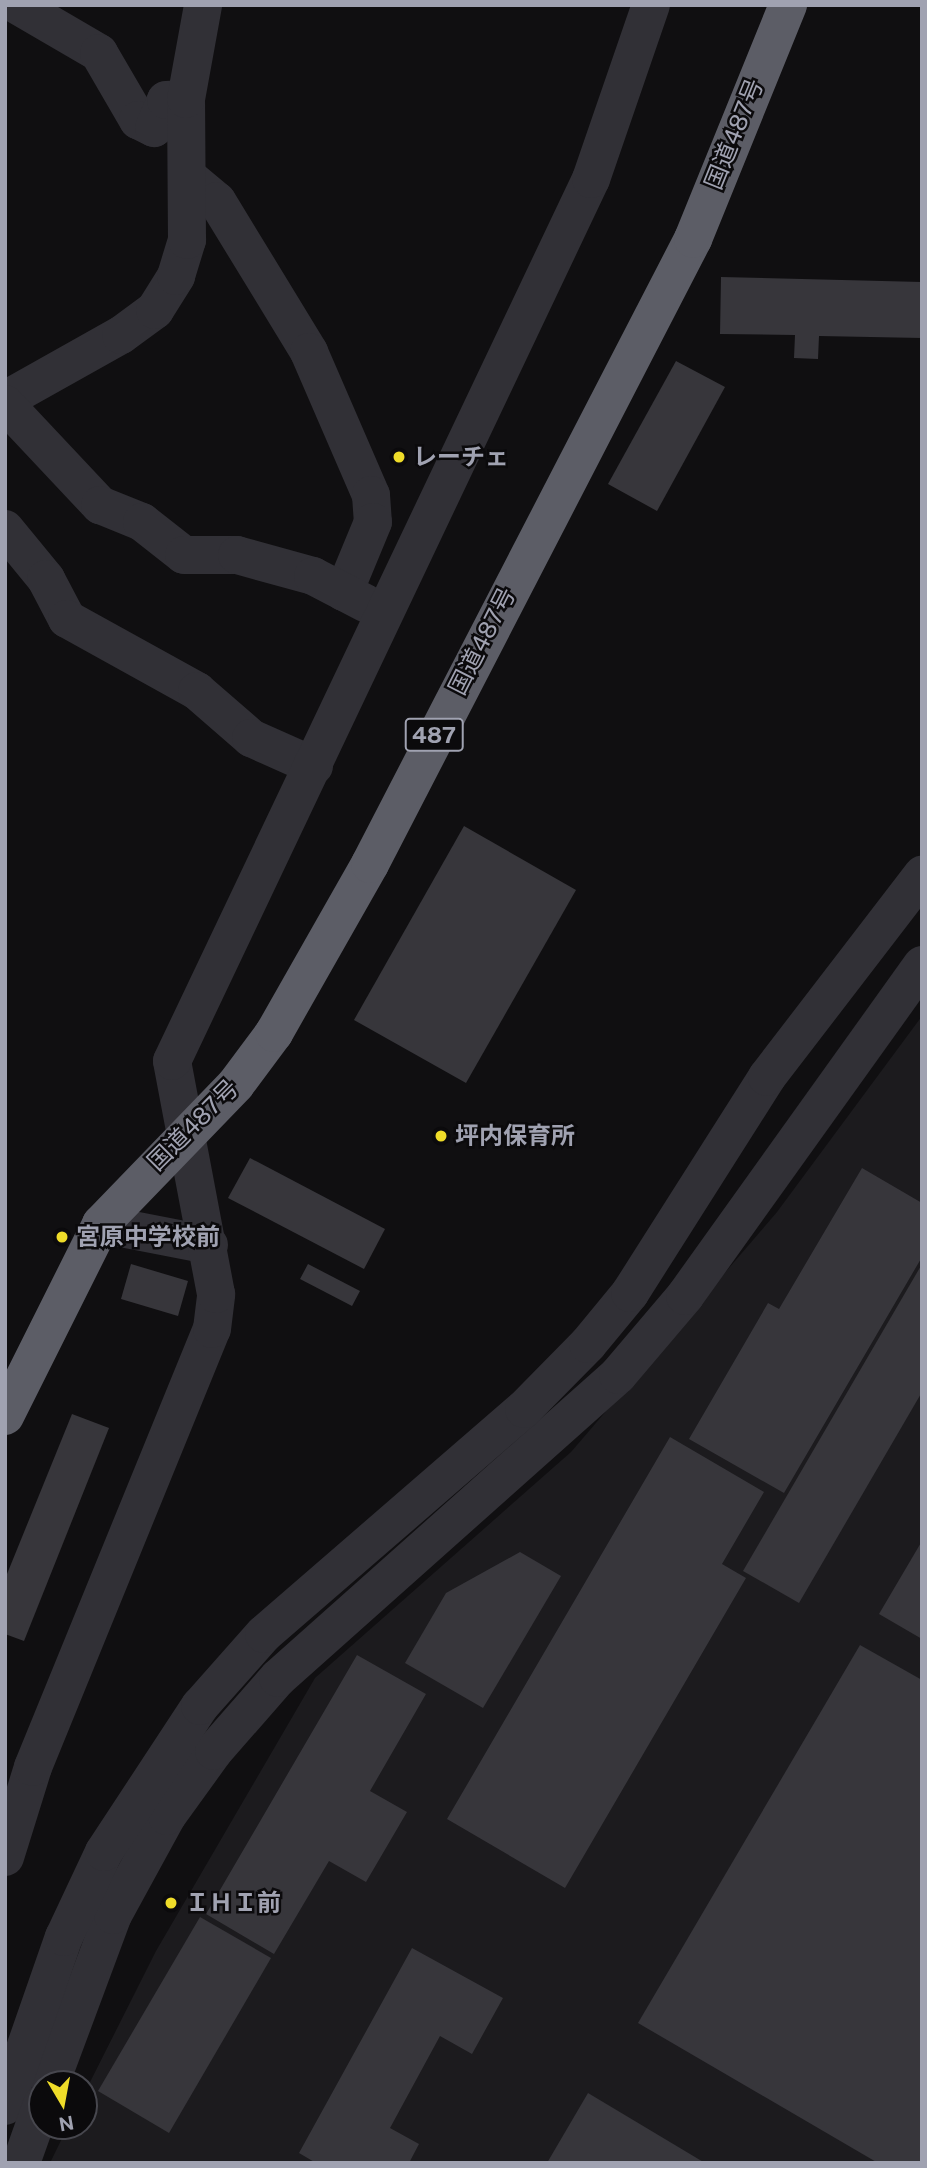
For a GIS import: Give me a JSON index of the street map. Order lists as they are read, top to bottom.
{
  "streets": {
    "highway": ["国道487号", "487"]
  },
  "places": [
    "レーチェ",
    "坪内保育所",
    "宮原中学校前",
    "ＩＨＩ前"
  ],
  "north": "bottom"
}
